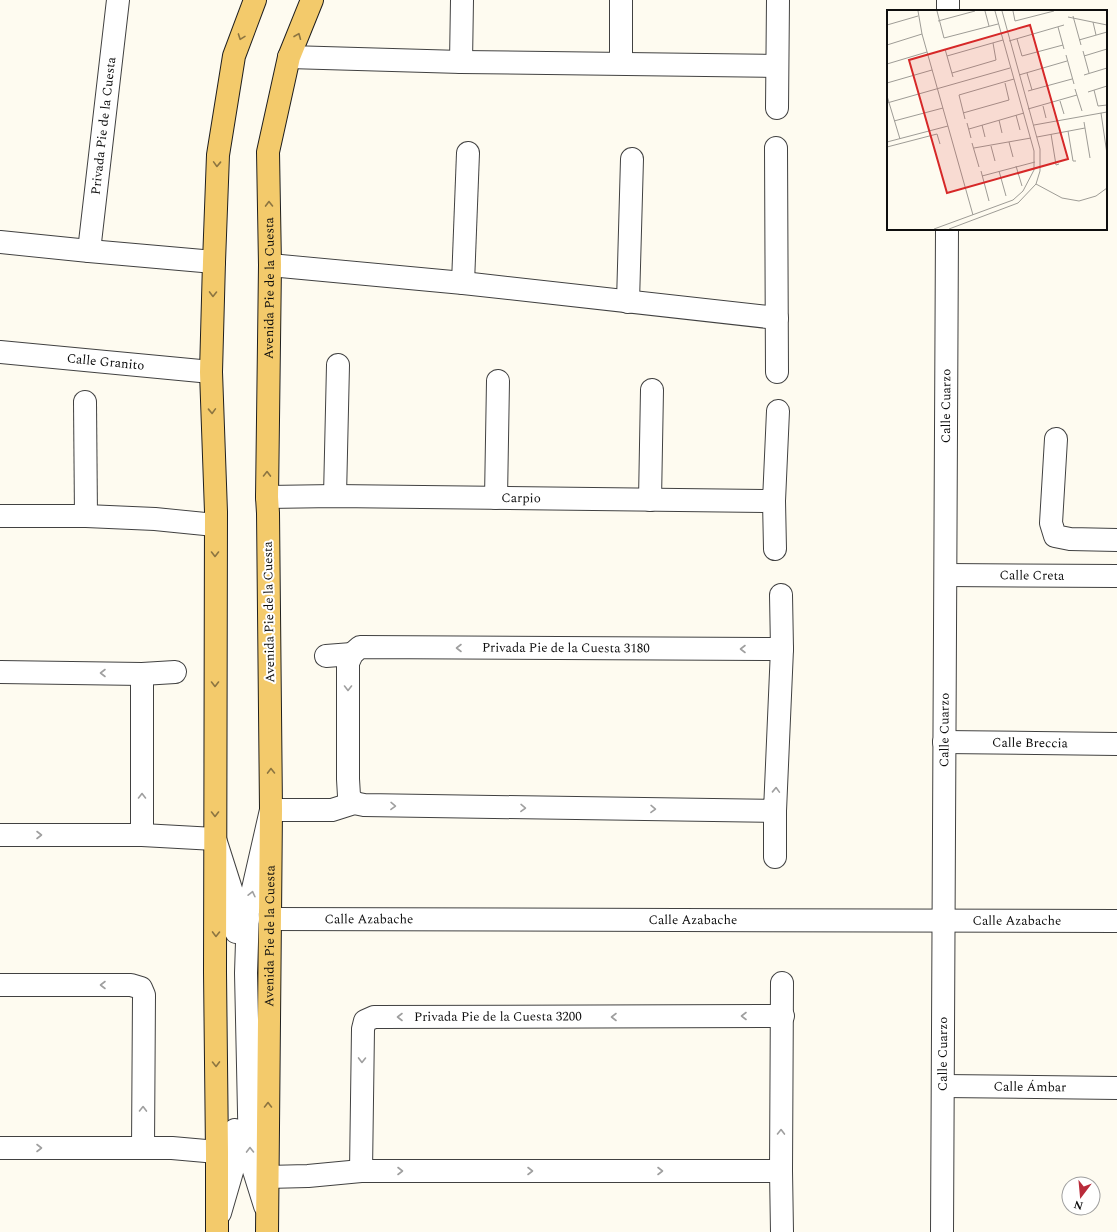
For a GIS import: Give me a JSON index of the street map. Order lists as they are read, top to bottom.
{
  "streets": {
    "main road": ["Avenida Pie de la Cuesta"],
    "street": [
      "Privada Pie de la Cuesta",
      "Calle Granito",
      "Calle Cuarzo",
      "Carpio",
      "Calle Creta",
      "Privada Pie de la Cuesta 3180",
      "Calle Breccia",
      "Calle Azabache",
      "Privada Pie de la Cuesta 3200",
      "Calle Ámbar"
    ]
  },
  "crossings": [
    ["Avenida Pie de la Cuesta", "Carpio"],
    ["Avenida Pie de la Cuesta", "Calle Azabache"],
    ["Calle Cuarzo", "Calle Creta"],
    ["Calle Cuarzo", "Calle Breccia"],
    ["Calle Cuarzo", "Calle Azabache"],
    ["Calle Cuarzo", "Calle Ámbar"]
  ],
  "north": "bottom"
}
